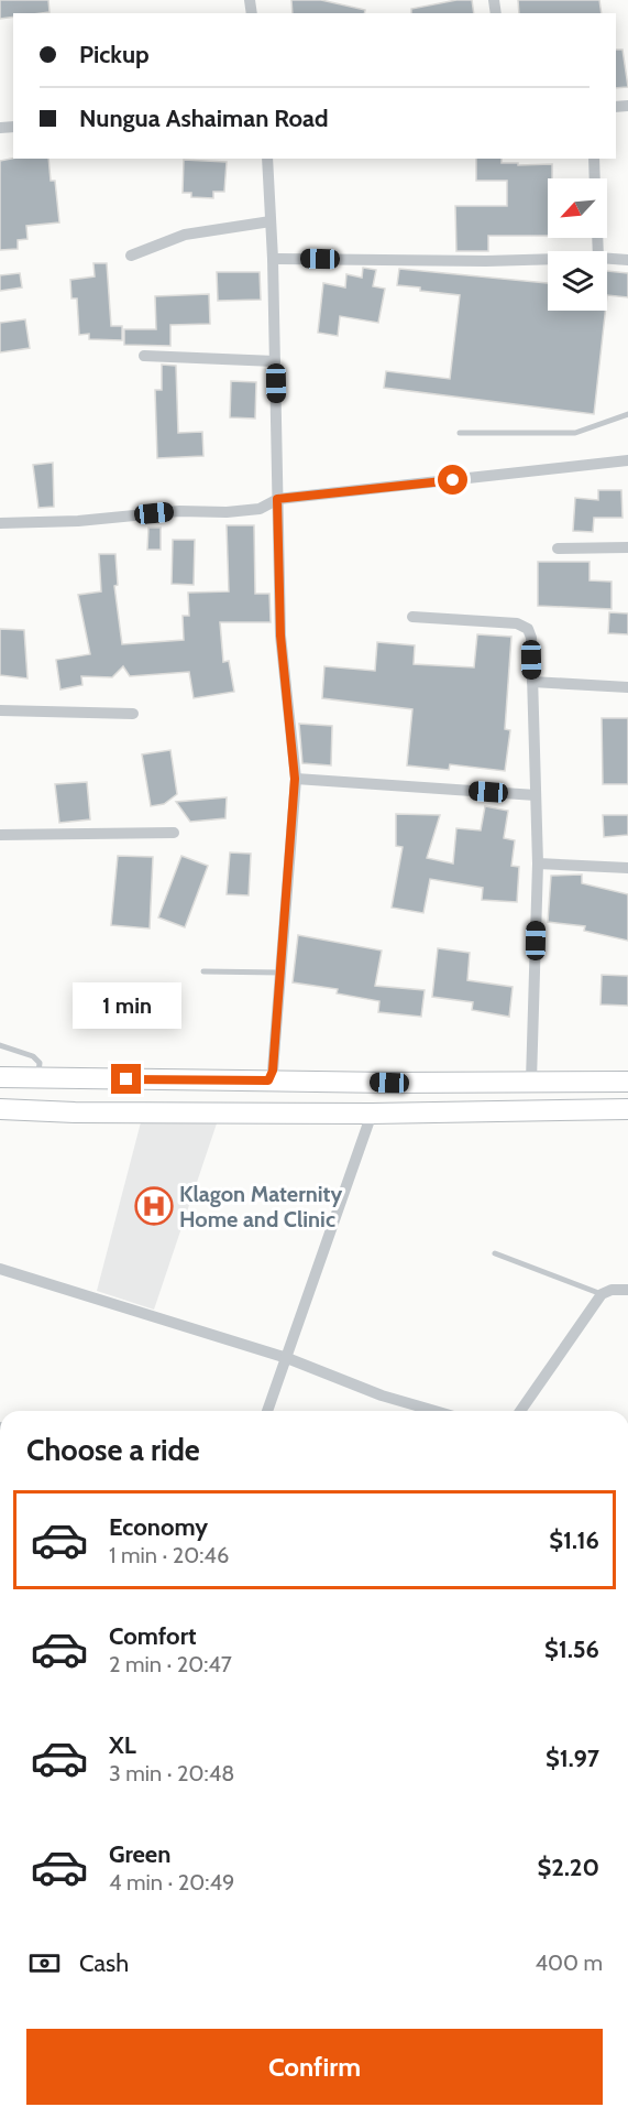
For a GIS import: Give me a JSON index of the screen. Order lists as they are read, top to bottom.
{
  "places": {
    "hospital": ["Klagon Maternity Home and Clinic"]
  },
  "north": "bottom left",
  "page": {
    "banner": ["Pickup", "Nungua Ashaiman Road"],
    "bubble": "1 min",
    "heading": "Choose a ride",
    "list": [
      {
        "name": "Economy",
        "note": "1 min · 20:46",
        "value": "$1.16"
      },
      {
        "name": "Comfort",
        "note": "2 min · 20:47",
        "value": "$1.56"
      },
      {
        "name": "XL",
        "note": "3 min · 20:48",
        "value": "$1.97"
      },
      {
        "name": "Green",
        "note": "4 min · 20:49",
        "value": "$2.20"
      }
    ],
    "pay": ["Cash", "400 m"],
    "buttons": "Confirm"
  }
}
